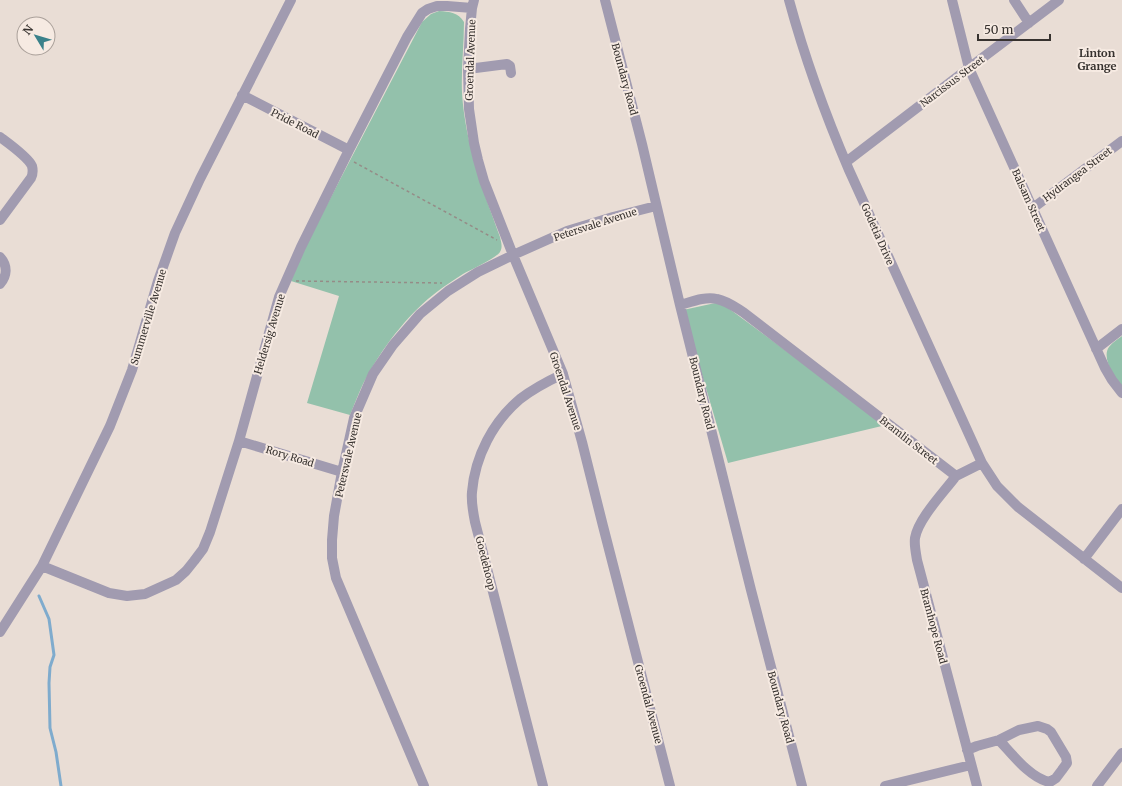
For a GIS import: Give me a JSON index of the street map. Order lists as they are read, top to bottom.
{
  "streets": {
    "street": [
      "Groendal Avenue",
      "Boundary Road",
      "Narcissus Street",
      "Pride Road",
      "Hydrangea Street",
      "Balsam Street",
      "Petersvale Avenue",
      "Godetia Drive",
      "Summerville Avenue",
      "Heldersig Avenue",
      "Bramlin Street",
      "Rory Road",
      "Goedehoop",
      "Bramhope Road"
    ]
  },
  "crossings": [
    ["Groendal Avenue", "Petersvale Avenue"],
    ["Groendal Avenue", "Heldersig Avenue"],
    ["Groendal Avenue", "Goedehoop"],
    ["Boundary Road", "Petersvale Avenue"],
    ["Boundary Road", "Bramlin Street"],
    ["Narcissus Street", "Balsam Street"],
    ["Narcissus Street", "Godetia Drive"],
    ["Pride Road", "Summerville Avenue"],
    ["Pride Road", "Heldersig Avenue"],
    ["Hydrangea Street", "Balsam Street"],
    ["Petersvale Avenue", "Rory Road"],
    ["Summerville Avenue", "Heldersig Avenue"],
    ["Heldersig Avenue", "Rory Road"],
    ["Bramlin Street", "Bramhope Road"]
  ],
  "districts": ["Linton Grange"],
  "scale_bar": "50 m",
  "north": "top left"
}
